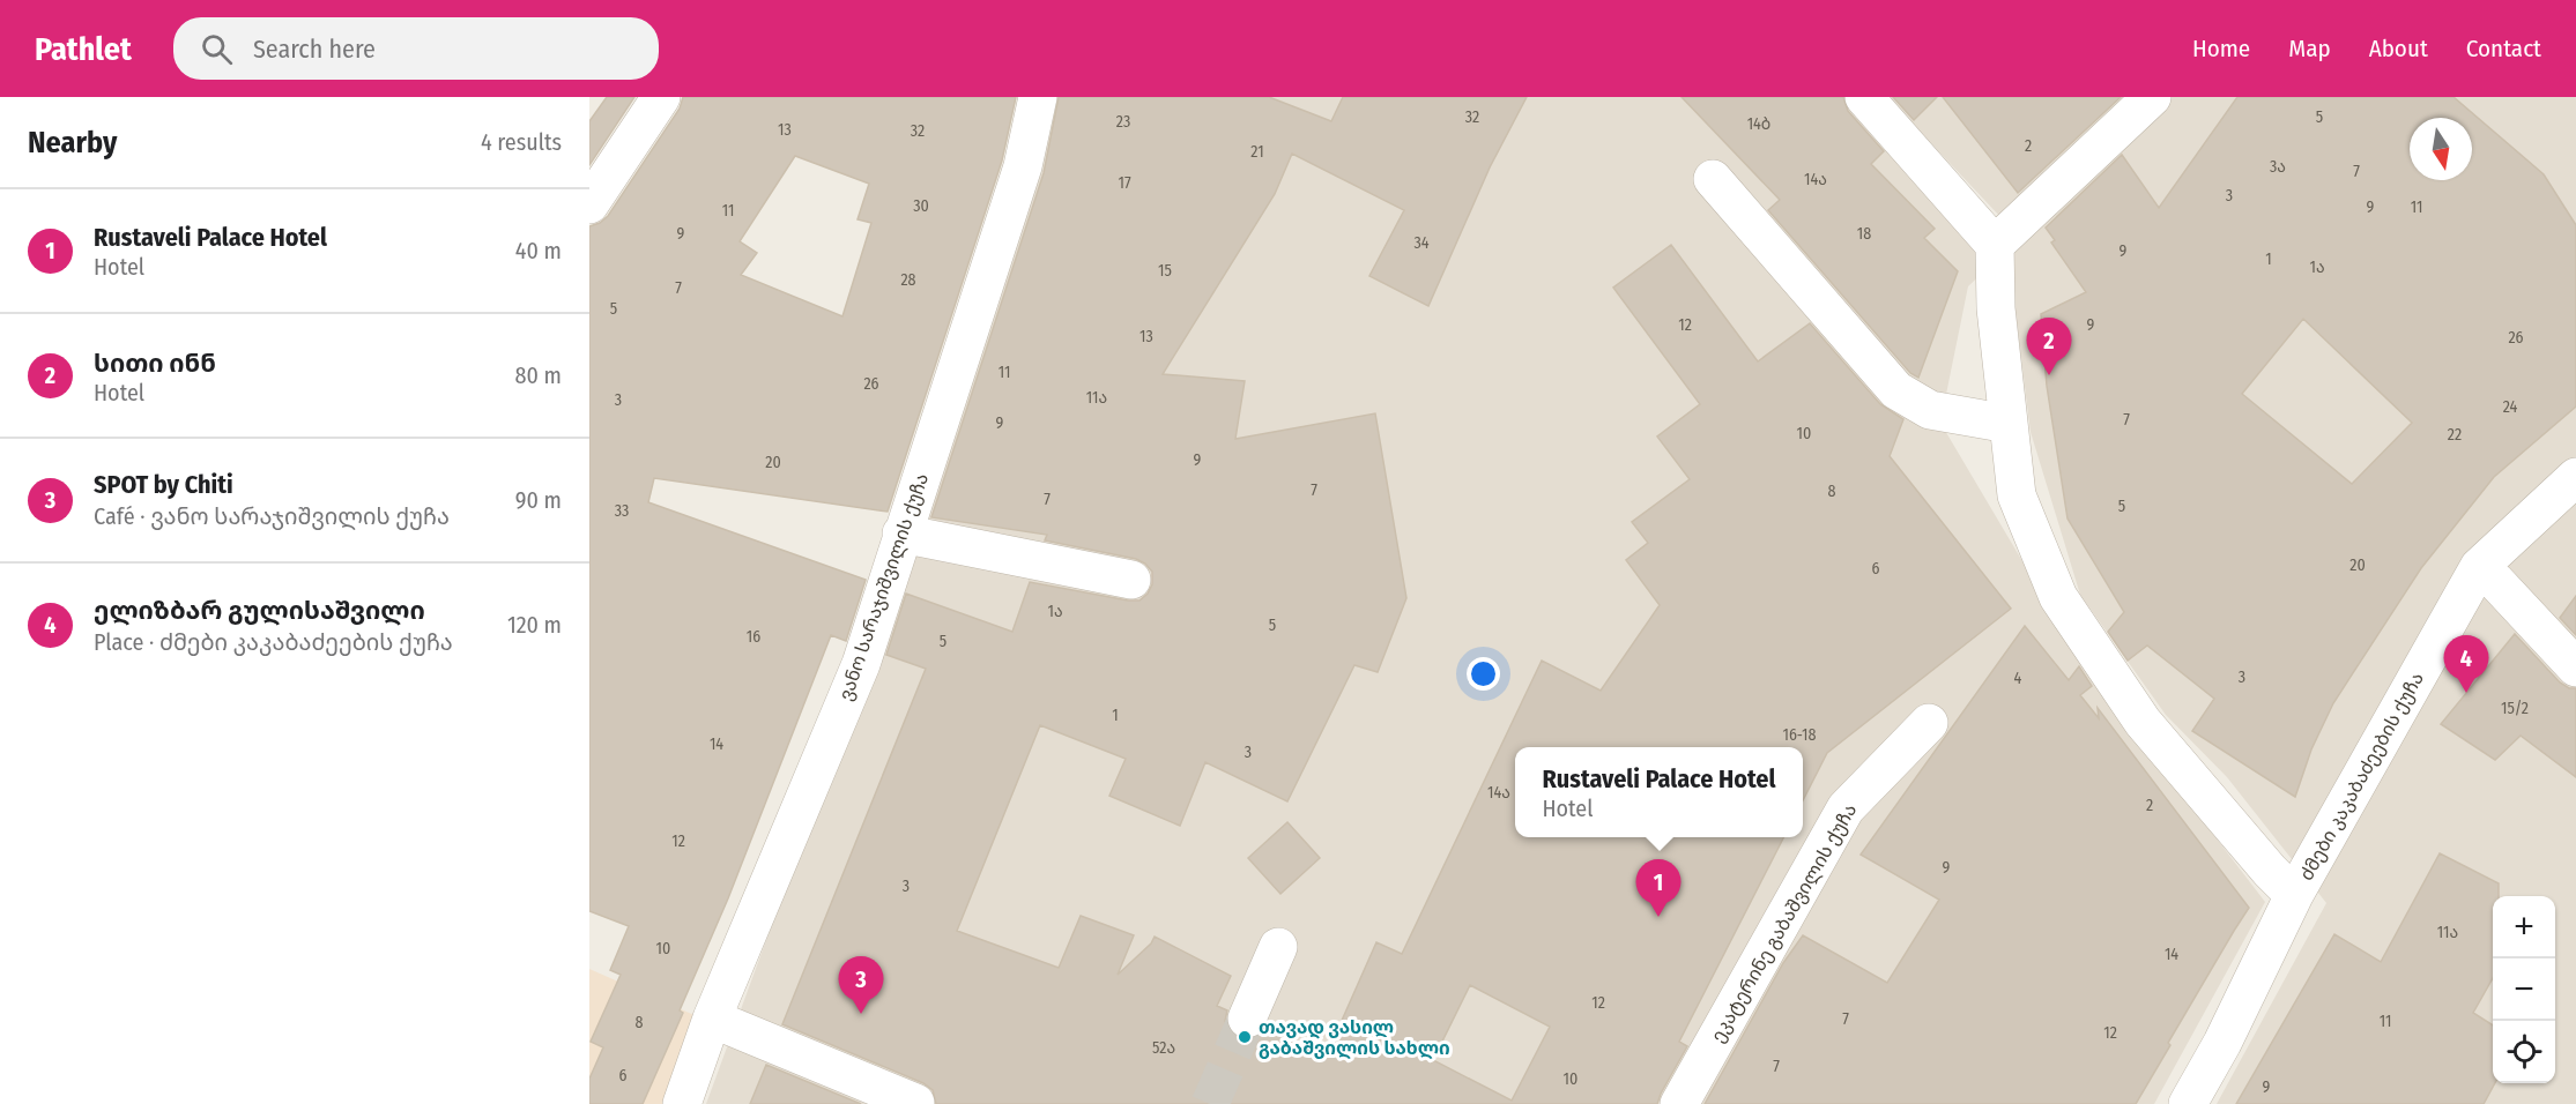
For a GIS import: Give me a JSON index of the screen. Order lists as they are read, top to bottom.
{
  "streets": {
    "street": ["ვანო სარაჯიშვილის ქუჩა", "ძმები კაკაბაძეების ქუჩა", "ეკატერინე გაბაშვილის ქუჩა"]
  },
  "places": ["თავად ვასილ გაბაშვილის სახლი"],
  "house_numbers": [
    "32",
    "5",
    "23",
    "14ბ",
    "13",
    "32",
    "2",
    "21",
    "3ა",
    "7",
    "14ა",
    "17",
    "3",
    "30",
    "9",
    "11",
    "11",
    "9",
    "18",
    "34",
    "9",
    "1",
    "1ა",
    "15",
    "28",
    "7",
    "5",
    "12",
    "9",
    "13",
    "26",
    "11",
    "26",
    "11ა",
    "3",
    "24",
    "7",
    "9",
    "10",
    "22",
    "9",
    "20",
    "7",
    "8",
    "7",
    "5",
    "33",
    "20",
    "6",
    "1ა",
    "5",
    "16",
    "5",
    "3",
    "4",
    "15/2",
    "1",
    "16-18",
    "14",
    "3",
    "14ა",
    "2",
    "12",
    "9",
    "3",
    "11ა",
    "10",
    "14",
    "12",
    "7",
    "11",
    "8",
    "12",
    "52ა",
    "7",
    "6",
    "10",
    "9"
  ],
  "north": "bottom",
  "page": {
    "header": "Pathlet",
    "search": "Search here",
    "nav": [
      "Home",
      "Map",
      "About",
      "Contact"
    ],
    "heading": ["Nearby", "4 results"],
    "list": [
      {
        "mark": "1",
        "name": "Rustaveli Palace Hotel",
        "note": "Hotel",
        "value": "40 m"
      },
      {
        "mark": "2",
        "name": "სითი ინნ",
        "note": "Hotel",
        "value": "80 m"
      },
      {
        "mark": "3",
        "name": "SPOT by Chiti",
        "note": "Café · ვანო სარაჯიშვილის ქუჩა",
        "value": "90 m"
      },
      {
        "mark": "4",
        "name": "ელიზბარ გულისაშვილი",
        "note": "Place · ძმები კაკაბაძეების ქუჩა",
        "value": "120 m"
      }
    ],
    "pins": [
      "2",
      "4",
      "1",
      "3"
    ],
    "popup": ["Rustaveli Palace Hotel", "Hotel"],
    "map_buttons": ["+", "−"]
  }
}
